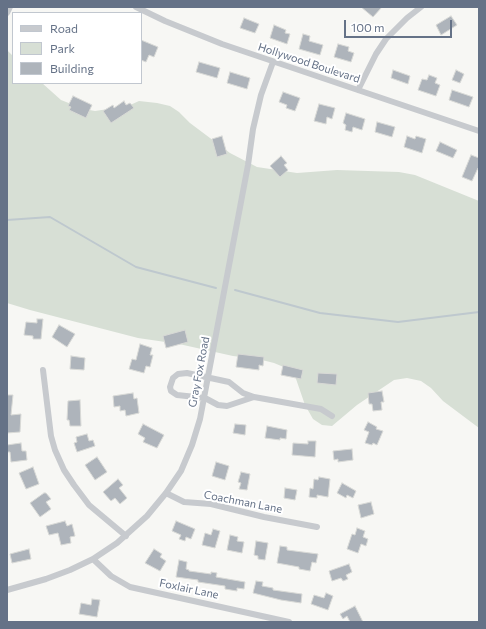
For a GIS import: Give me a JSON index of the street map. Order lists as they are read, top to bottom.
{
  "streets": {
    "street": [
      "Hollywood Boulevard",
      "Gray Fox Road",
      "Coachman Lane",
      "Foxlair Lane"
    ]
  },
  "crossings": [
    ["Hollywood Boulevard", "Gray Fox Road"],
    ["Gray Fox Road", "Coachman Lane"],
    ["Gray Fox Road", "Foxlair Lane"]
  ],
  "legend": ["Road", "Park", "Building"],
  "scale_bar": "100 m"
}
